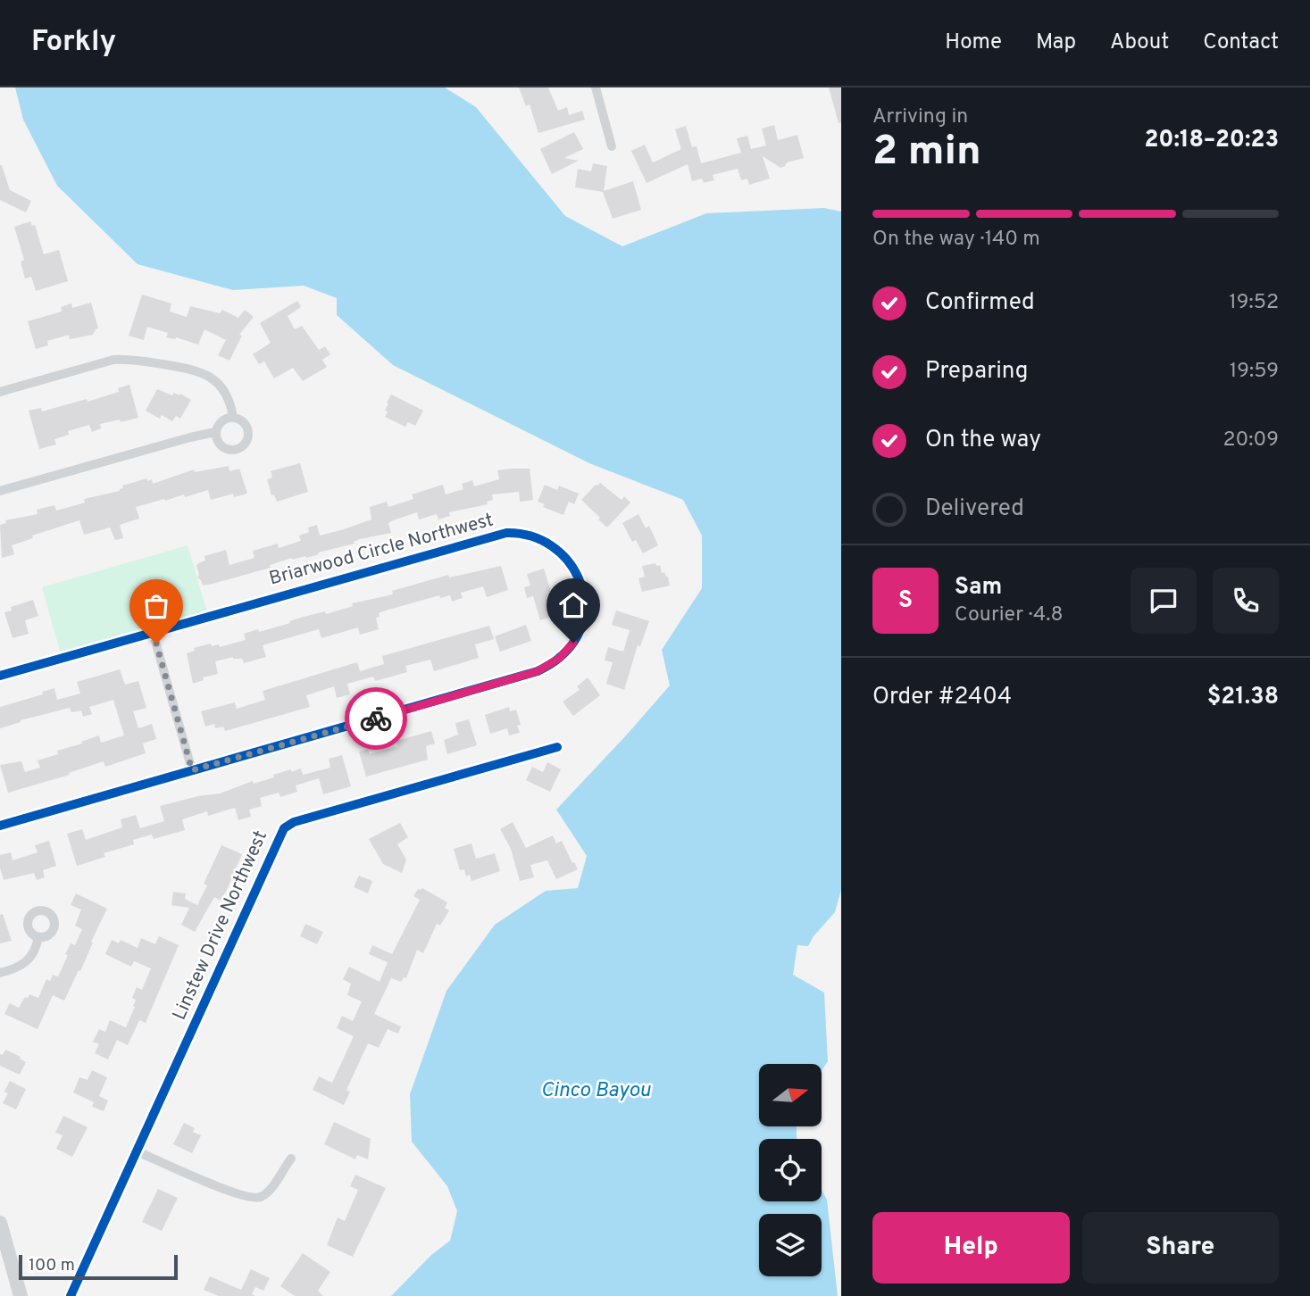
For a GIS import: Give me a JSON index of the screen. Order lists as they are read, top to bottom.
{
  "streets": {
    "street": ["Briarwood Circle Northwest", "Linstew Drive Northwest"]
  },
  "water": ["Cinco Bayou"],
  "scale_bar": "100 m",
  "north": "right",
  "page": {
    "header": "Forkly",
    "nav": [
      "Home",
      "Map",
      "About",
      "Contact"
    ],
    "heading": ["2 min", "Arriving in", "20:18–20:23"],
    "panel": [
      "Sam",
      "Courier · 4.8",
      "Order #2404",
      "$21.38"
    ],
    "bar": "On the way · 140 m",
    "list": [
      ["Confirmed", "19:52"],
      ["Preparing", "19:59"],
      ["On the way", "20:09"],
      "Delivered"
    ],
    "round": "S",
    "buttons": ["Help", "Share"],
    "scale": "100 m"
  }
}
